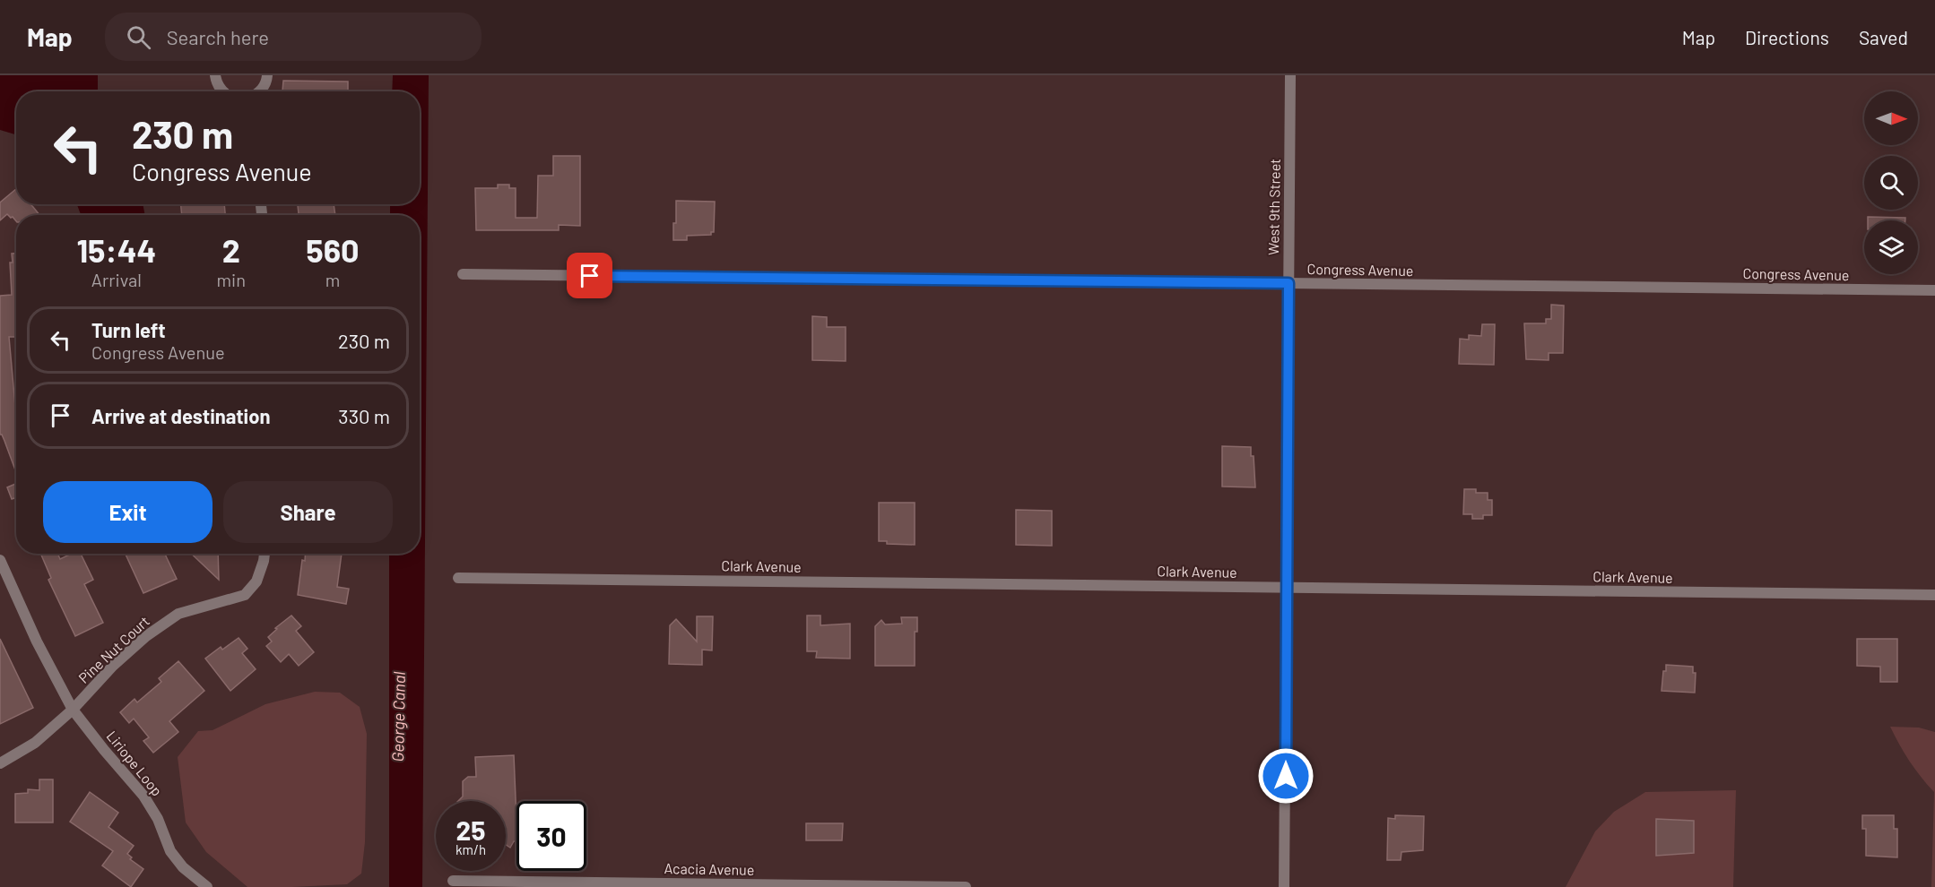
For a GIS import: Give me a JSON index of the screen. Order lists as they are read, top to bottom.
{
  "streets": {
    "street": [
      "West 9th Street",
      "Congress Avenue",
      "Clark Avenue",
      "Pine Nut Court",
      "Liriope Loop",
      "Acacia Avenue"
    ]
  },
  "crossings": [
    ["West 9th Street", "Congress Avenue"],
    ["West 9th Street", "Clark Avenue"],
    ["Pine Nut Court", "Liriope Loop"]
  ],
  "water": ["George Canal"],
  "north": "right",
  "page": {
    "header": "Map",
    "search": "Search here",
    "nav": ["Map", "Directions", "Saved"],
    "turn": ["230 m", "Congress Avenue"],
    "eta": [
      "15:44",
      "Arrival",
      "2",
      "min",
      "560",
      "m"
    ],
    "list": [
      {
        "name": "Turn left",
        "note": "Congress Avenue",
        "value": "230 m"
      },
      {
        "name": "Arrive at destination",
        "value": "330 m"
      }
    ],
    "buttons": ["Exit", "Share"],
    "speed": "25 km/h",
    "limit": "30"
  }
}
